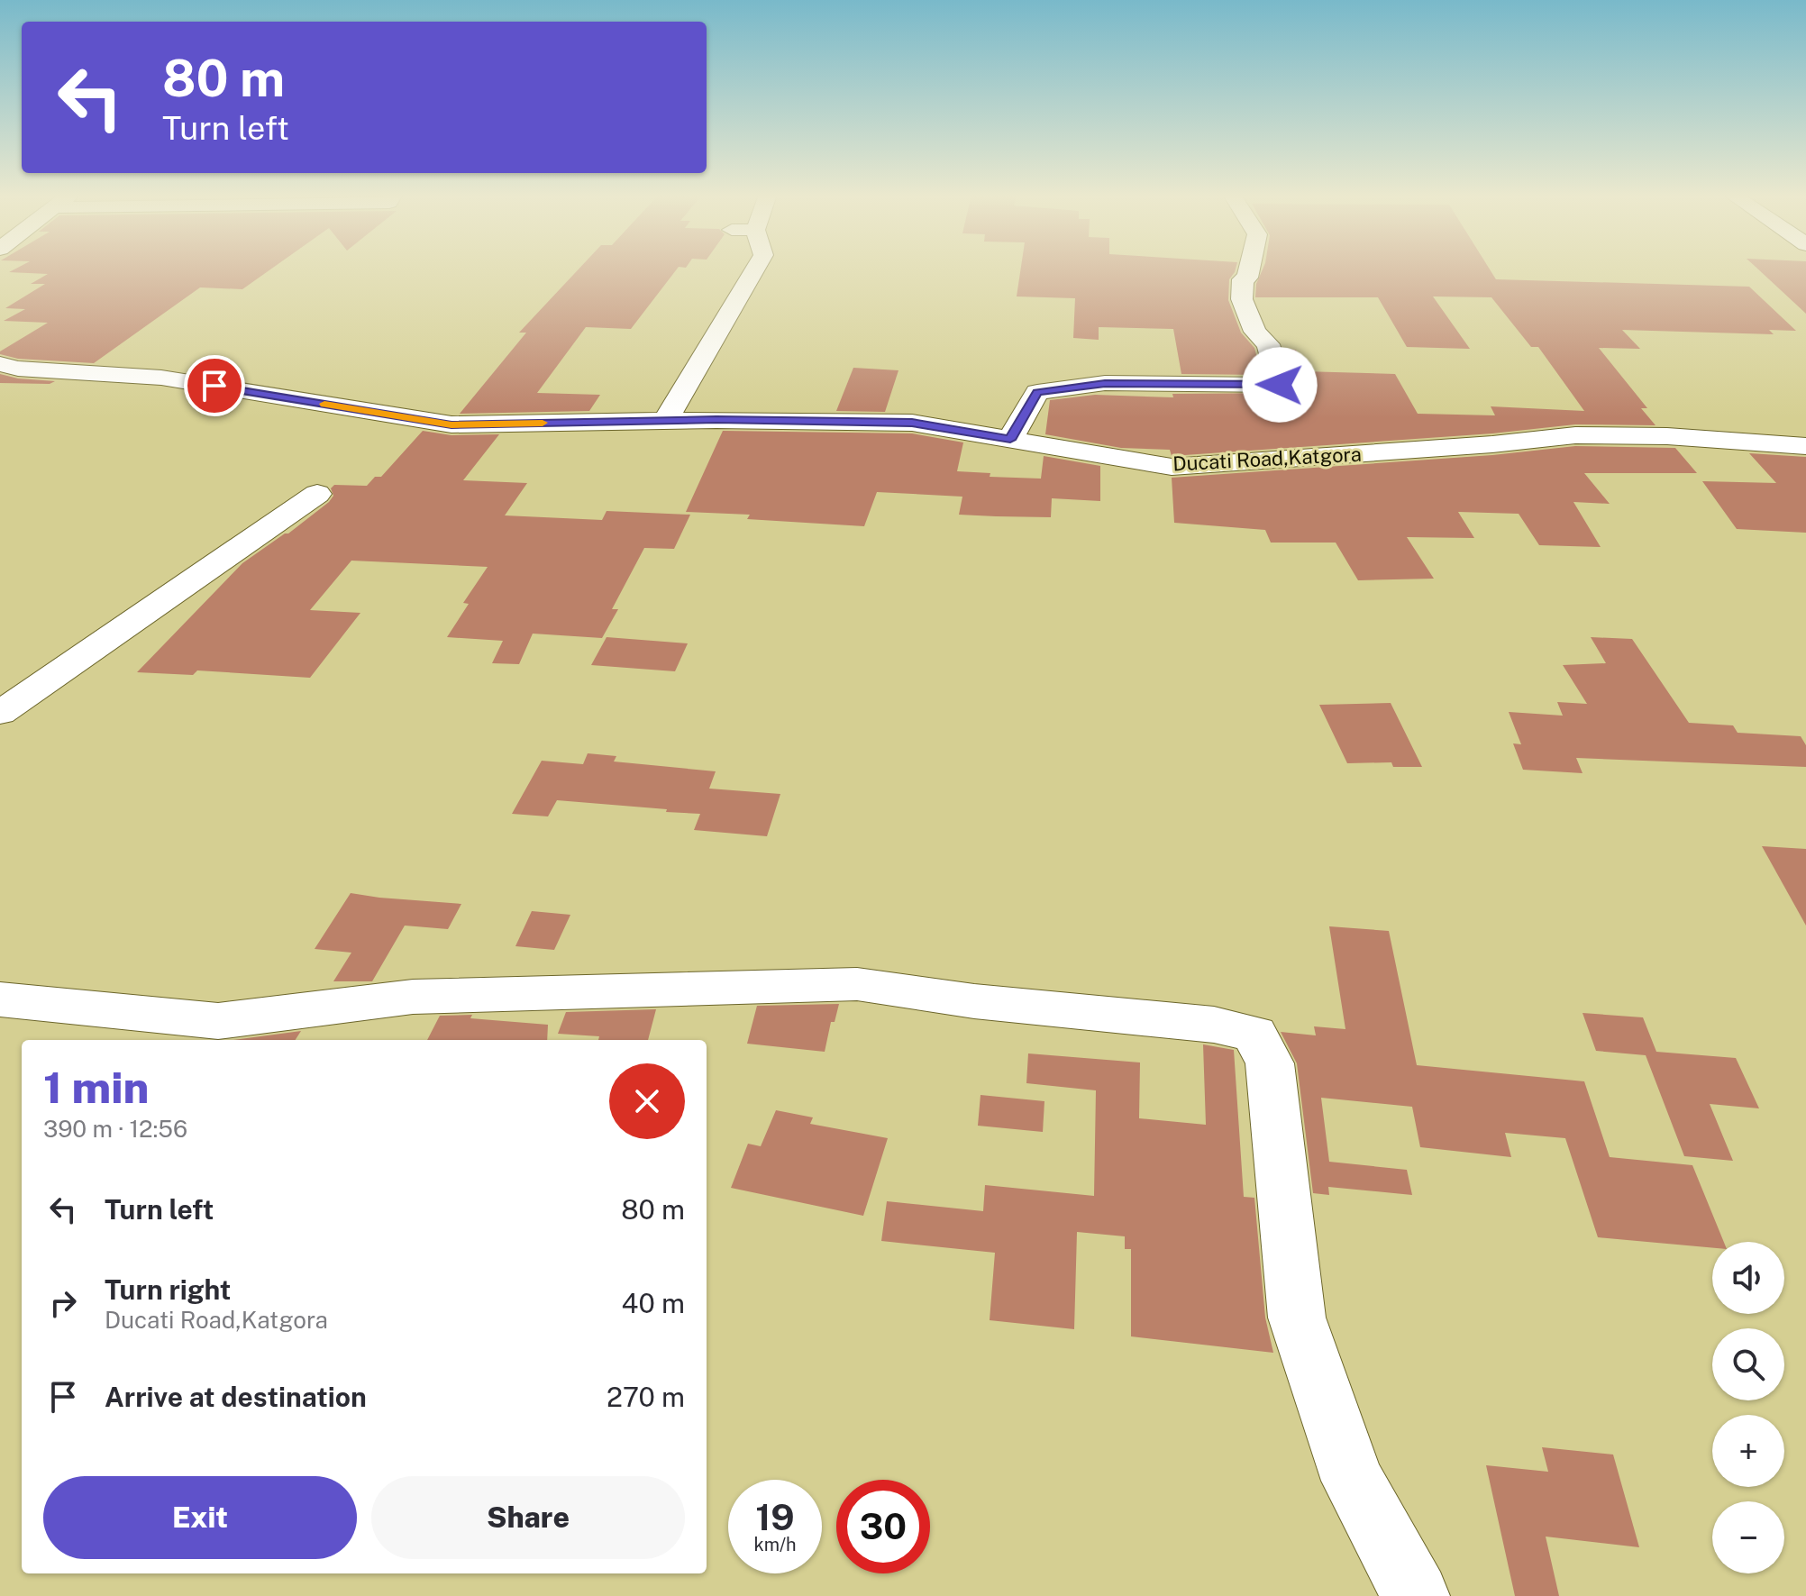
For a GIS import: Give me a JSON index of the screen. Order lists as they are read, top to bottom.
{
  "streets": {
    "street": ["Ducati Road,Katgora"]
  },
  "page": {
    "turn": ["80 m", "Turn left"],
    "heading": ["1 min", "390 m · 12:56"],
    "list": [
      {
        "name": "Turn left",
        "value": "80 m"
      },
      {
        "name": "Turn right",
        "note": "Ducati Road,Katgora",
        "value": "40 m"
      },
      {
        "name": "Arrive at destination",
        "value": "270 m"
      }
    ],
    "map_buttons": ["+", "−"],
    "buttons": ["Exit", "Share"],
    "speed": "19 km/h",
    "limit": "30"
  }
}
